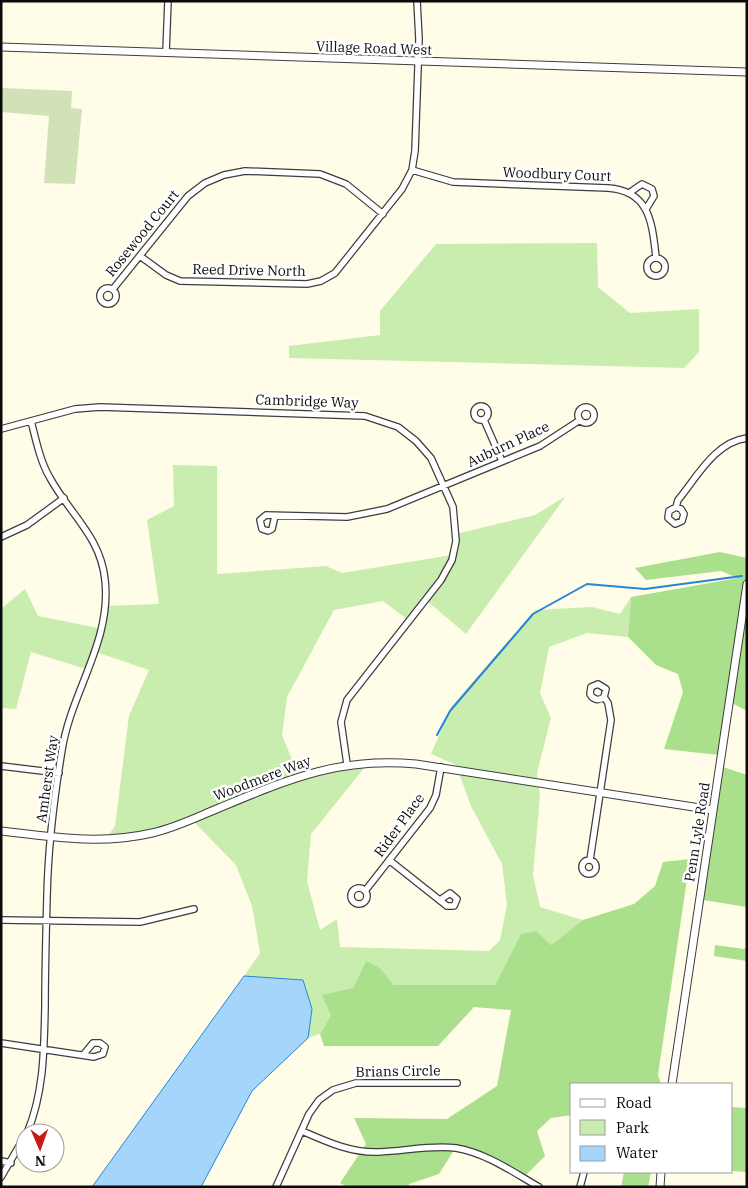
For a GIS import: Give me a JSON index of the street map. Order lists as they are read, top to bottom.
{
  "streets": {
    "street": [
      "Village Road West",
      "Woodbury Court",
      "Rosewood Court",
      "Reed Drive North",
      "Cambridge Way",
      "Auburn Place",
      "Woodmere Way",
      "Amherst Way",
      "Rider Place",
      "Penn Lyle Road",
      "Brians Circle"
    ]
  },
  "crossings": [
    ["Village Road West", "Reed Drive North"],
    ["Woodbury Court", "Reed Drive North"],
    ["Rosewood Court", "Reed Drive North"],
    ["Cambridge Way", "Auburn Place"],
    ["Cambridge Way", "Woodmere Way"],
    ["Cambridge Way", "Amherst Way"],
    ["Woodmere Way", "Amherst Way"],
    ["Woodmere Way", "Rider Place"],
    ["Woodmere Way", "Penn Lyle Road"]
  ],
  "legend": ["Road", "Park", "Water"],
  "north": "bottom"
}
